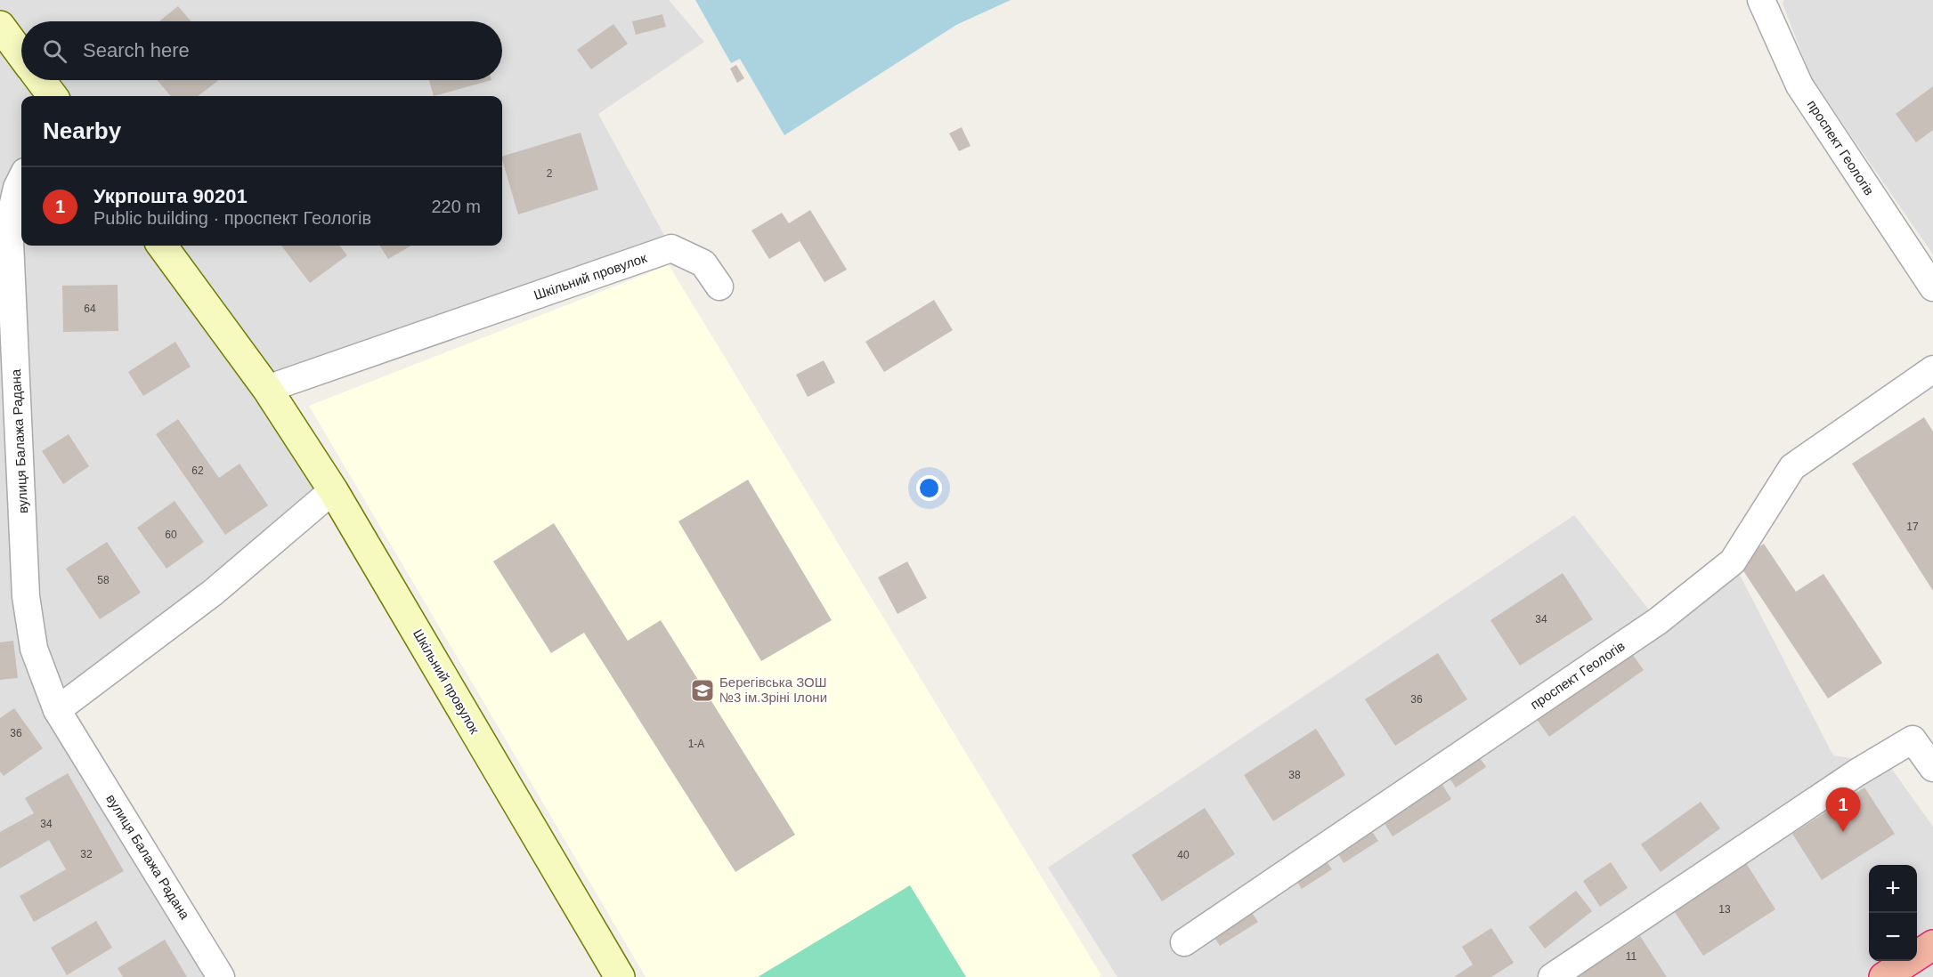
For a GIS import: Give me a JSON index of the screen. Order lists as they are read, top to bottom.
{
  "streets": {
    "main road": ["Шкільний провулок"],
    "street": ["проспект Геологів", "вулиця Балажа Радана"]
  },
  "places": {
    "school or university": ["Берегівська ЗОШ №3 ім.Зріні Ілони"]
  },
  "house_numbers": [
    "2",
    "64",
    "62",
    "17",
    "60",
    "58",
    "34",
    "36",
    "36",
    "1-А",
    "38",
    "34",
    "32",
    "40",
    "13",
    "11"
  ],
  "page": {
    "search": "Search here",
    "heading": "Nearby",
    "list": [
      {
        "mark": "1",
        "name": "Укрпошта 90201",
        "note": "Public building · проспект Геологів",
        "value": "220 m"
      }
    ],
    "pins": "1",
    "map_buttons": ["+", "−"]
  }
}
